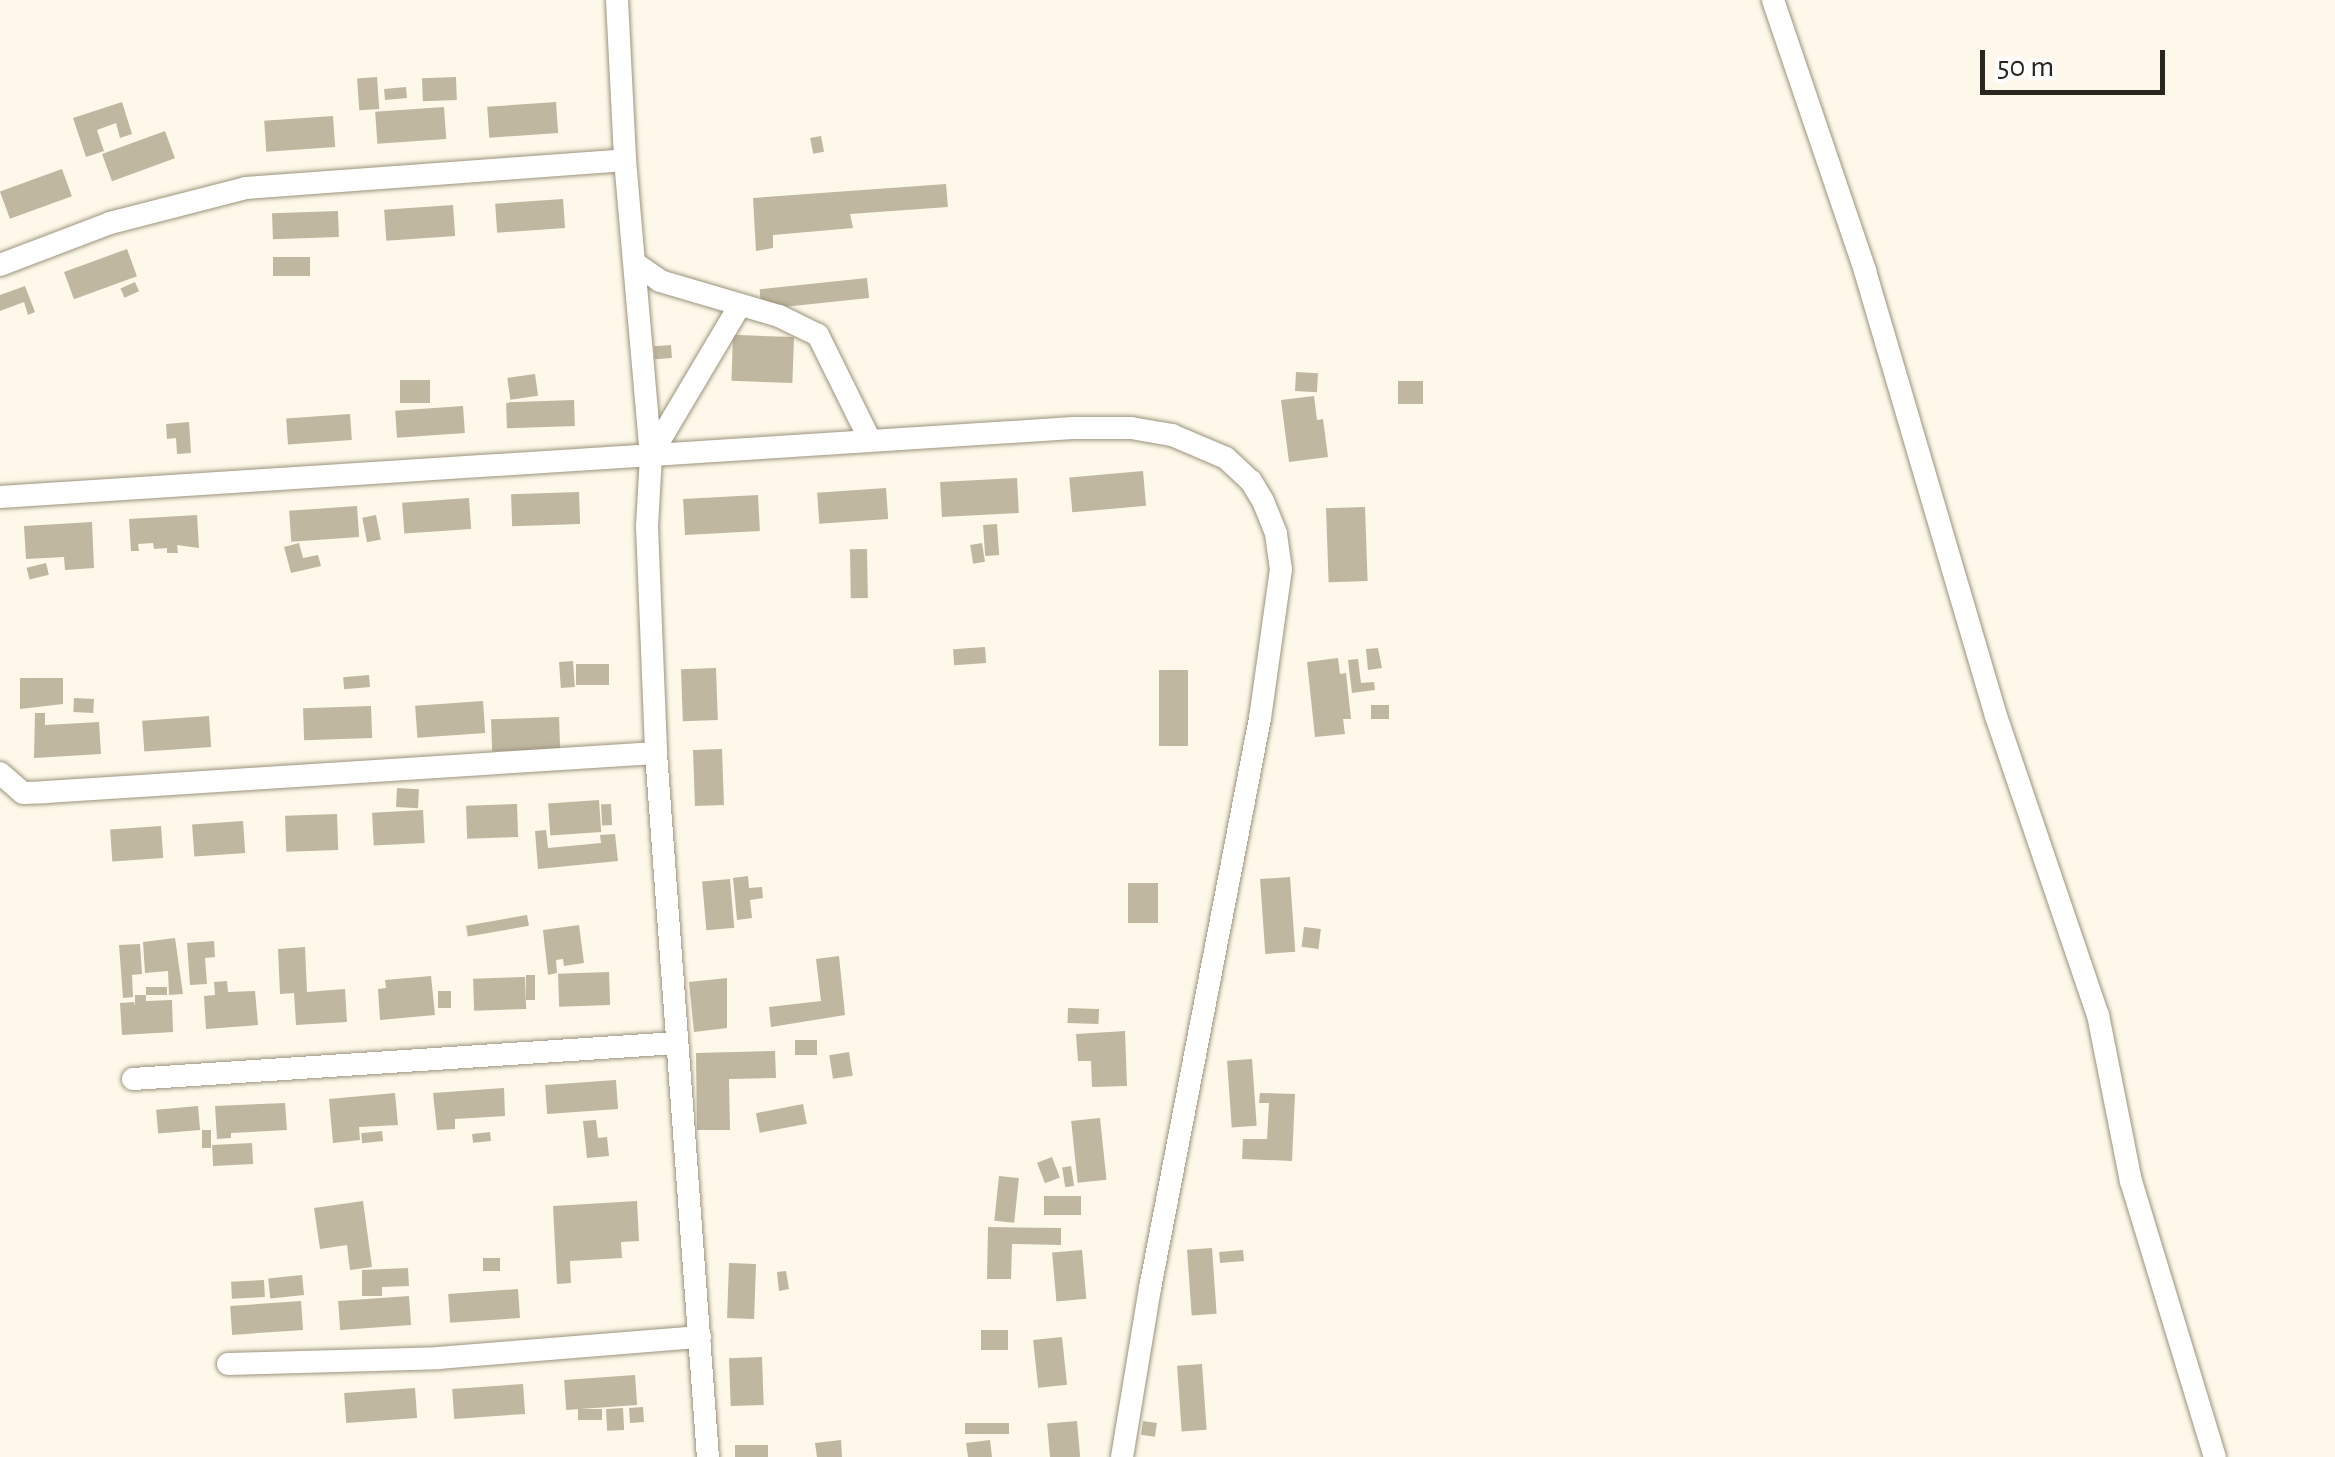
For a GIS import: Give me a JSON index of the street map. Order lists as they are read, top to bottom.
{
  "scale_bar": "50 m"
}
